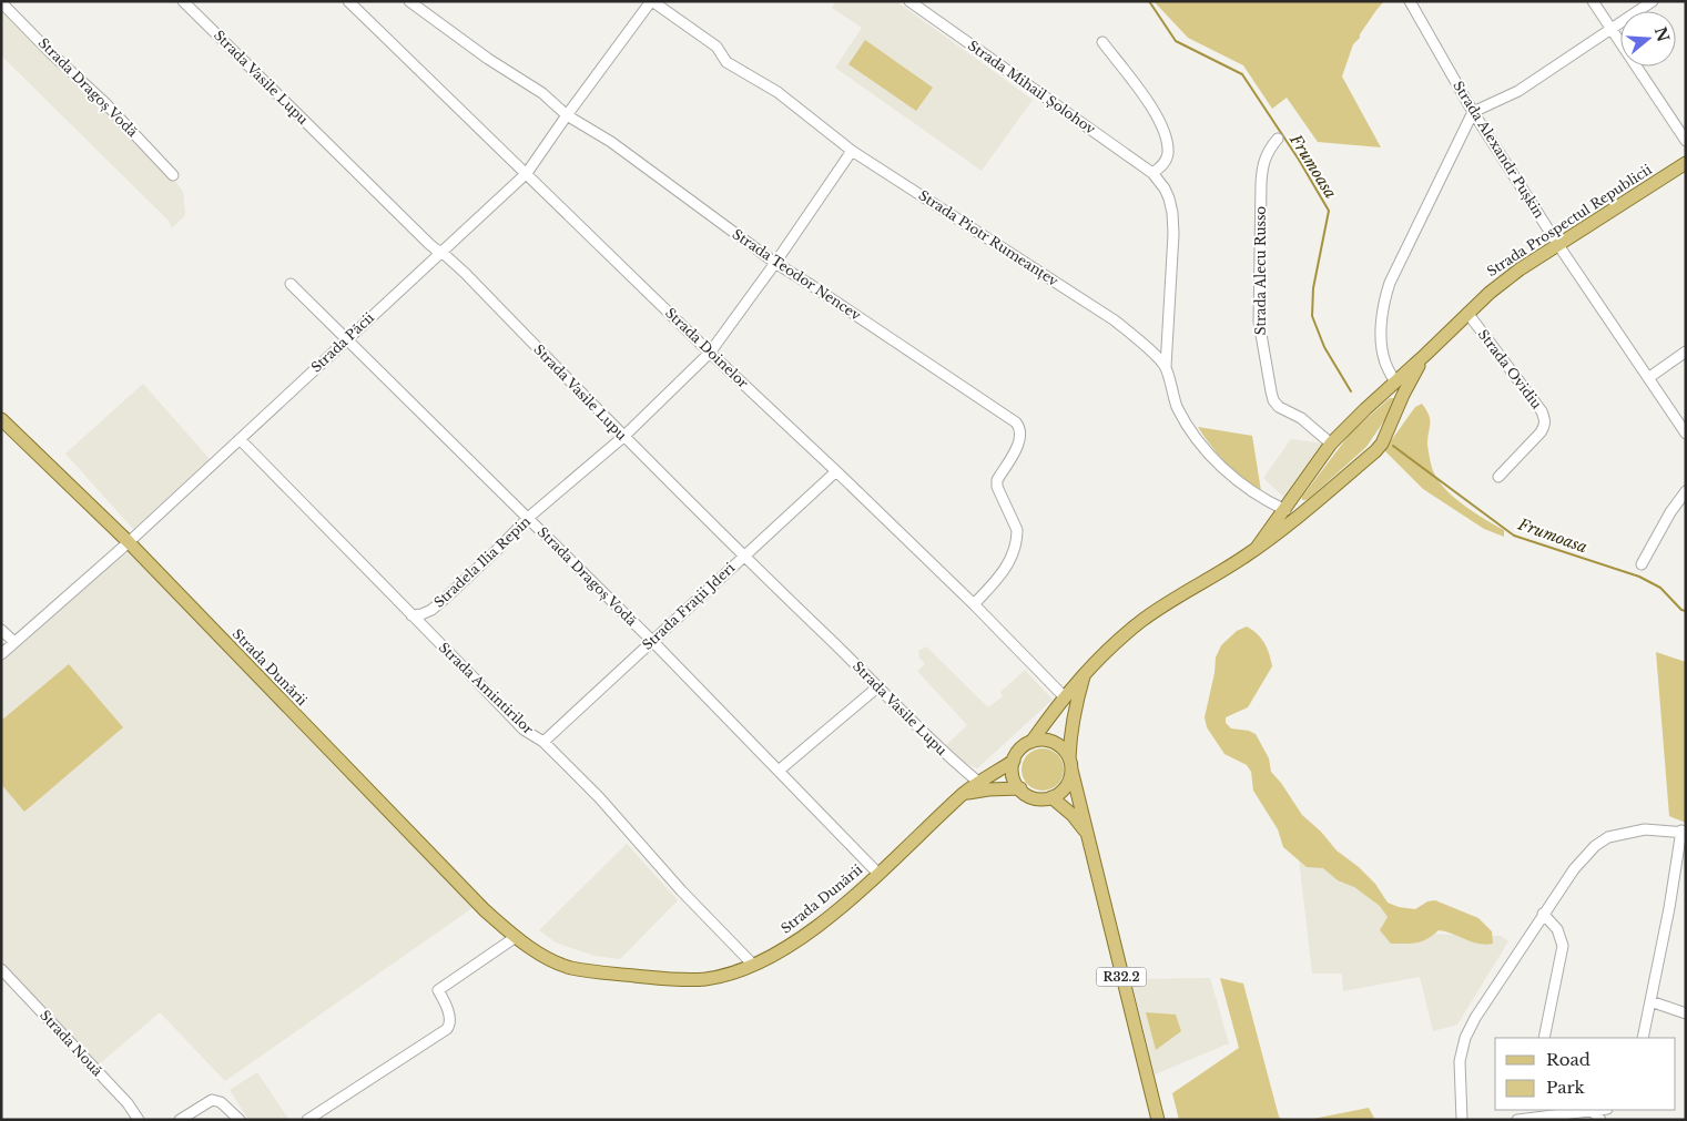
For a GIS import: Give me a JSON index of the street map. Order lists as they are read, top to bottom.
{
  "streets": {
    "main road": ["Strada Prospectul Republicii", "Strada Dunării", "R32.2"],
    "street": [
      "Strada Vasile Lupu",
      "Strada Dragoș Vodă",
      "Strada Mihail Șolohov",
      "Strada Alexandr Pușkin",
      "Strada Piotr Rumeanțev",
      "Strada Alecu Russo",
      "Strada Teodor Nencev",
      "Strada Păcii",
      "Strada Doinelor",
      "Strada Ovidiu",
      "Stradela Ilia Repin",
      "Strada Frații Jderi",
      "Strada Amintirilor",
      "Strada Nouă"
    ]
  },
  "crossings": [
    ["Strada Vasile Lupu", "Strada Păcii"],
    ["Strada Vasile Lupu", "Stradela Ilia Repin"],
    ["Strada Vasile Lupu", "Strada Frații Jderi"],
    ["Strada Vasile Lupu", "Strada Dunării"],
    ["Strada Dragoș Vodă", "Strada Păcii"],
    ["Strada Dragoș Vodă", "Stradela Ilia Repin"],
    ["Strada Dragoș Vodă", "Strada Frații Jderi"],
    ["Strada Dragoș Vodă", "Strada Dunării"],
    ["Strada Mihail Șolohov", "Strada Piotr Rumeanțev"],
    ["Strada Alexandr Pușkin", "Strada Prospectul Republicii"],
    ["Strada Prospectul Republicii", "Strada Piotr Rumeanțev"],
    ["Strada Prospectul Republicii", "Strada Alecu Russo"],
    ["Strada Prospectul Republicii", "Strada Doinelor"],
    ["Strada Prospectul Republicii", "Strada Ovidiu"],
    ["Strada Prospectul Republicii", "Strada Dunării"],
    ["Strada Prospectul Republicii", "R32.2"],
    ["Strada Piotr Rumeanțev", "Strada Păcii"],
    ["Strada Piotr Rumeanțev", "Stradela Ilia Repin"],
    ["Strada Teodor Nencev", "Strada Păcii"],
    ["Strada Teodor Nencev", "Strada Doinelor"],
    ["Strada Teodor Nencev", "Stradela Ilia Repin"],
    ["Strada Păcii", "Strada Doinelor"],
    ["Strada Păcii", "Strada Dunării"],
    ["Strada Păcii", "Strada Amintirilor"],
    ["Strada Doinelor", "Stradela Ilia Repin"],
    ["Strada Doinelor", "Strada Frații Jderi"],
    ["Stradela Ilia Repin", "Strada Amintirilor"],
    ["Strada Frații Jderi", "Strada Amintirilor"],
    ["Strada Dunării", "Strada Amintirilor"],
    ["Strada Dunării", "R32.2"]
  ],
  "water": ["Frumoasa"],
  "legend": ["Road", "Park"],
  "north": "right"
}
